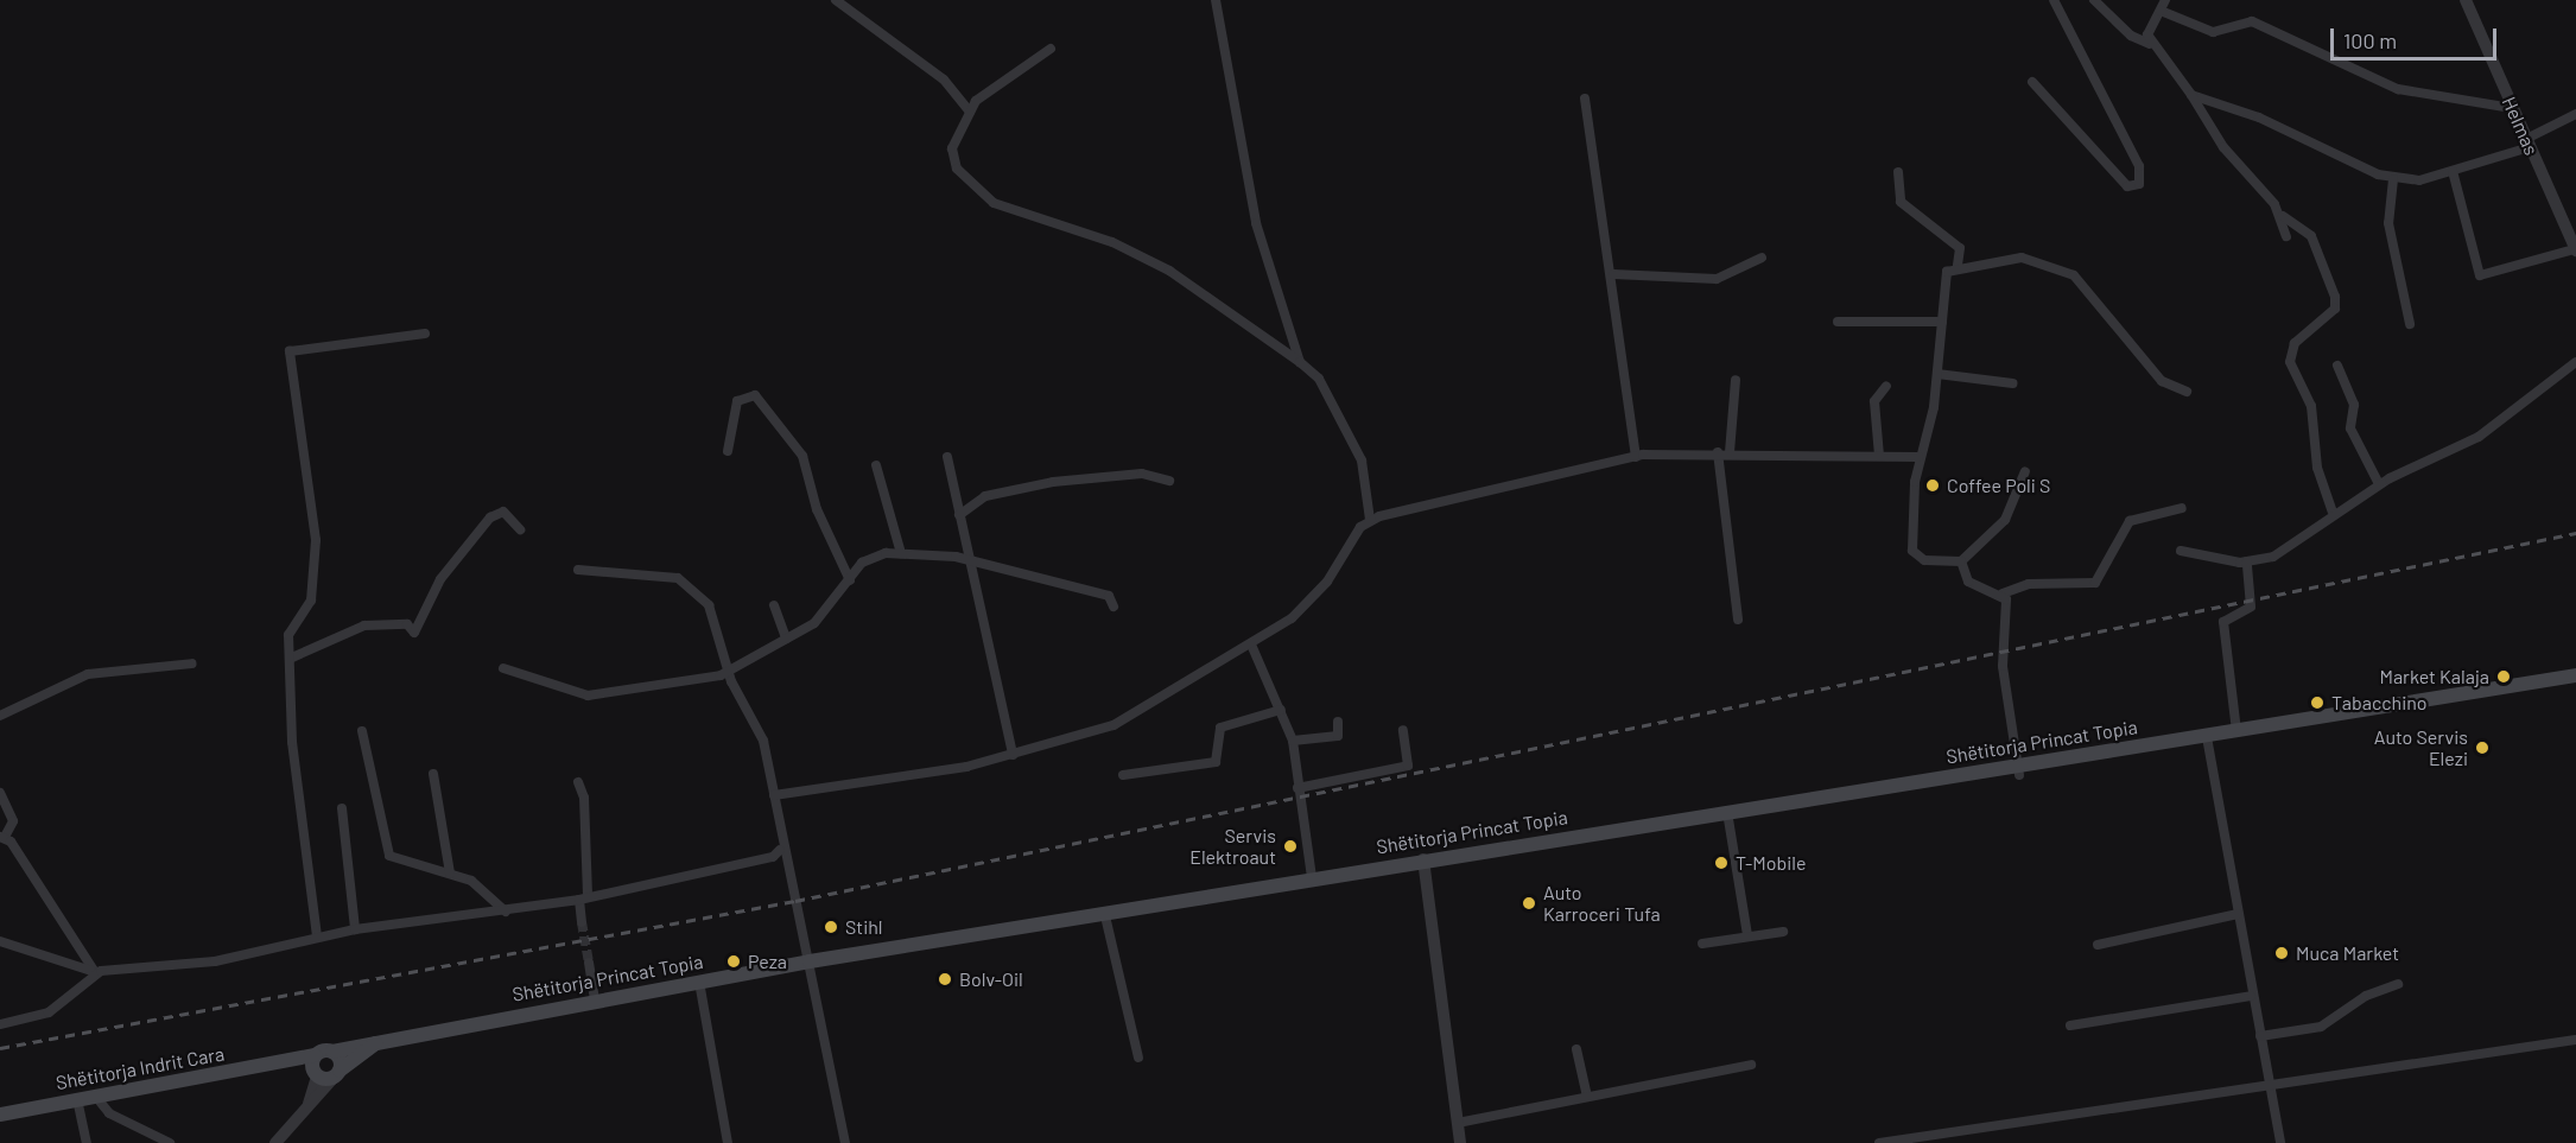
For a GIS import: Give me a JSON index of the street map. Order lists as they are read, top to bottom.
{
  "streets": {
    "main road": ["Shëtitorja Princat Topia", "Shëtitorja Indrit Cara"],
    "street": ["Helmas"]
  },
  "crossings": [
    ["Shëtitorja Princat Topia", "Shëtitorja Indrit Cara"]
  ],
  "places": [
    "Coffee Poli S",
    "Market Kalaja",
    "Tabacchino",
    "Auto Servis Elezi",
    "Servis Elektroaut",
    "T-Mobile",
    "Auto Karroceri Tufa",
    "Stihl",
    "Muca Market",
    "Peza",
    "Bolv-Oil"
  ],
  "scale_bar": "100 m"
}
